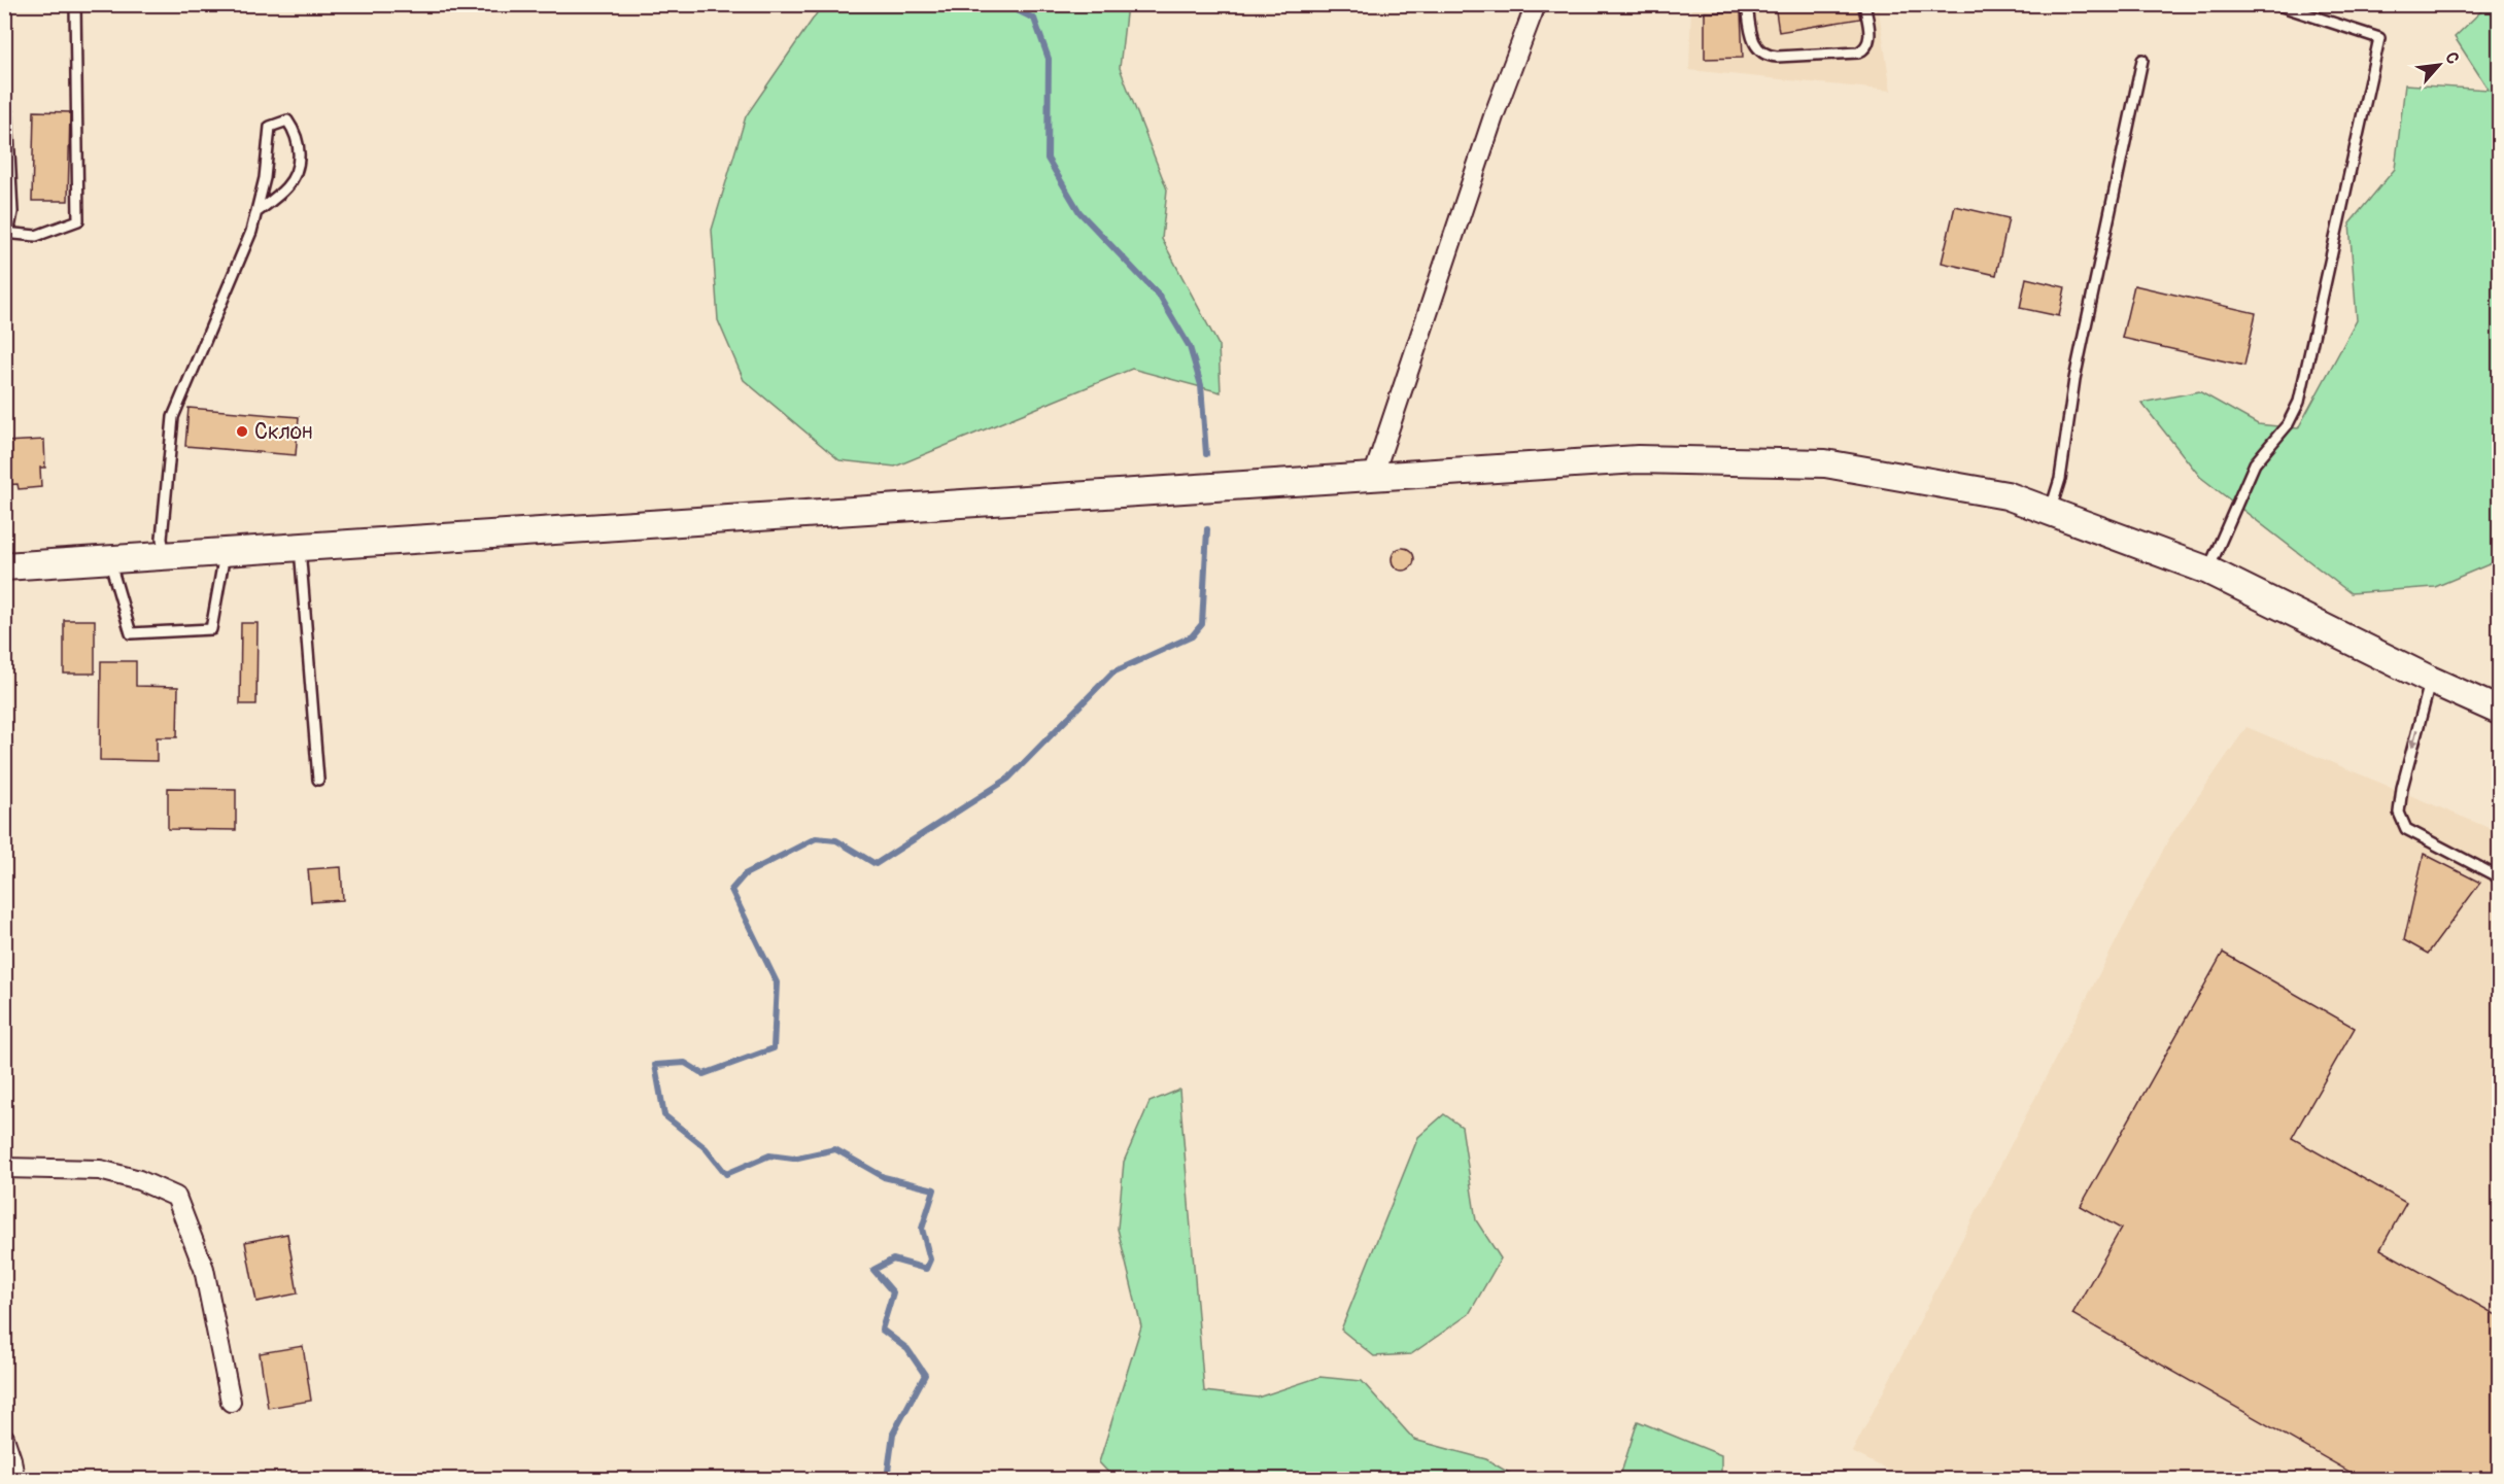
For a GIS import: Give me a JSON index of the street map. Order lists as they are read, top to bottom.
{
  "places": ["Склон"],
  "north": "top right"
}
